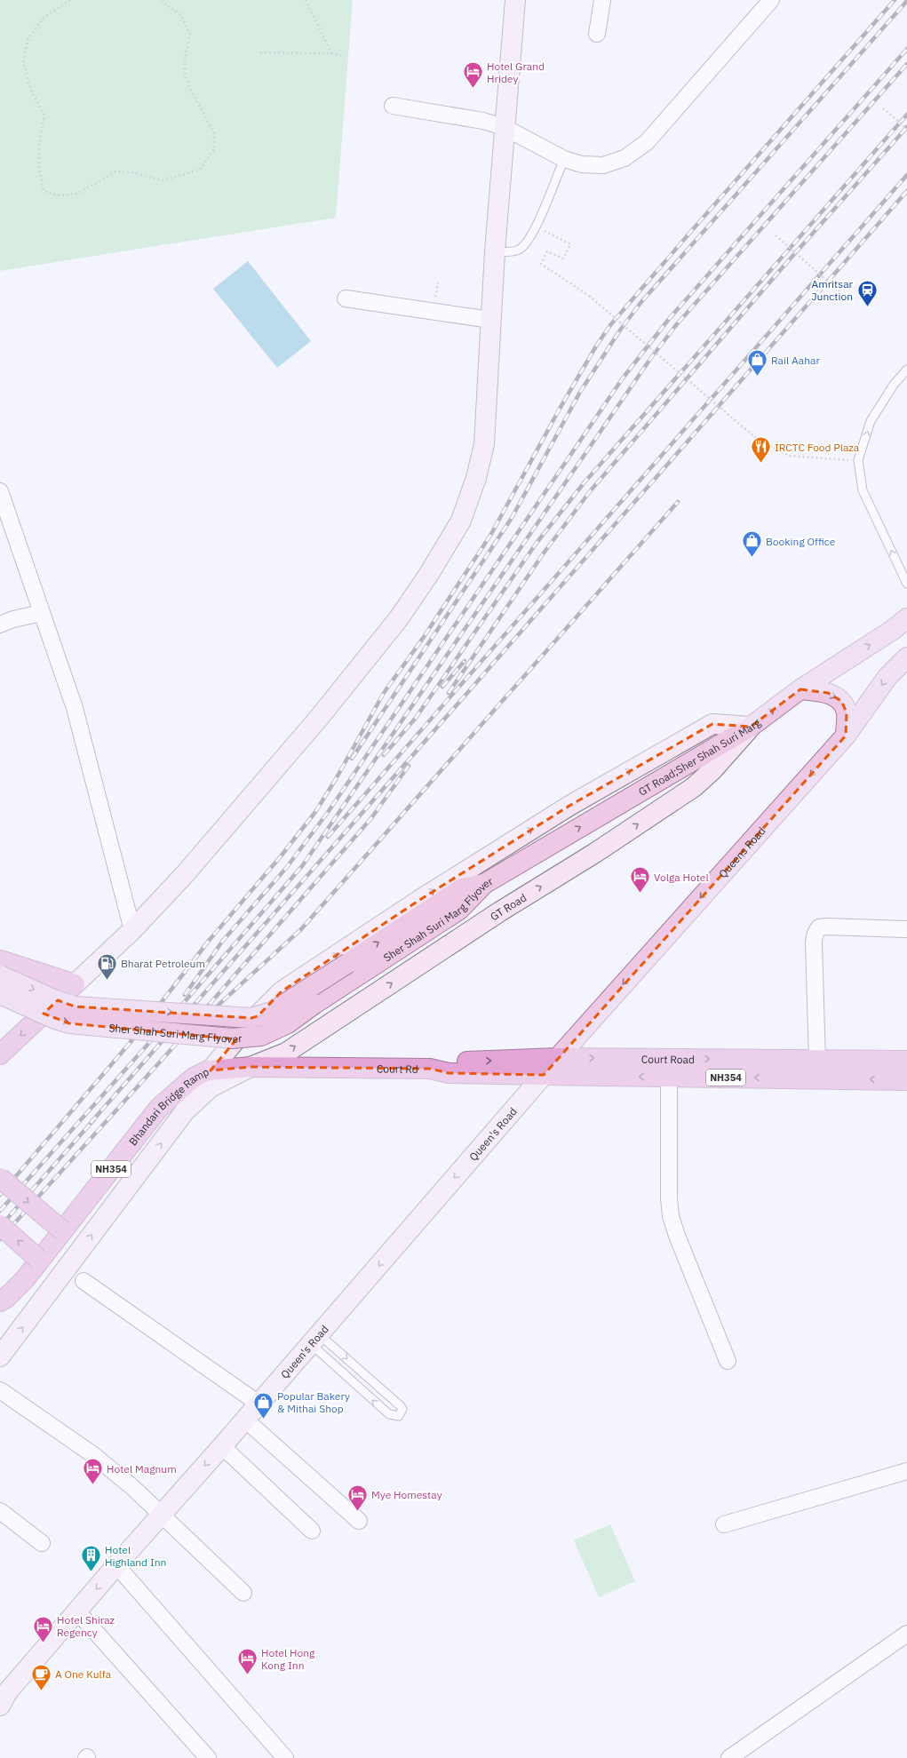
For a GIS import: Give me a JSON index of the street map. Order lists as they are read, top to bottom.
{
  "streets": {
    "highway": [
      "Court Road",
      "Court Rd",
      "NH354",
      "Bhandari Bridge Ramp"
    ],
    "main road": [
      "GT Road;Sher Shah Suri Marg",
      "Queens Road",
      "GT Road",
      "Sher Shah Suri Marg Flyover",
      "Queen's Road"
    ]
  },
  "crossings": [
    ["GT Road;Sher Shah Suri Marg", "GT Road"],
    ["GT Road;Sher Shah Suri Marg", "Sher Shah Suri Marg Flyover"],
    ["Queens Road", "Court Road"],
    ["Queens Road", "Court Rd"],
    ["Queens Road", "Queen's Road"],
    ["GT Road", "Court Rd"],
    ["GT Road", "Bhandari Bridge Ramp"],
    ["Court Road", "Court Rd"],
    ["Court Road", "Queen's Road"],
    ["Court Rd", "Bhandari Bridge Ramp"],
    ["Court Rd", "Queen's Road"]
  ],
  "one_way": ["Queen's Road"],
  "places": {
    "hotel": [
      "Hotel Grand Hridey",
      "Volga Hotel",
      "Hotel Magnum",
      "Mye Homestay",
      "Hotel Shiraz Regency",
      "Hotel Hong Kong Inn"
    ],
    "station": ["Amritsar Junction"],
    "shop": ["Rail Aahar", "Booking Office", "Popular Bakery & Mithai Shop"],
    "restaurant": ["IRCTC Food Plaza"],
    "fuel station": ["Bharat Petroleum"],
    "building": ["Hotel Highland Inn"],
    "cafe": ["A One Kulfa"]
  }
}
